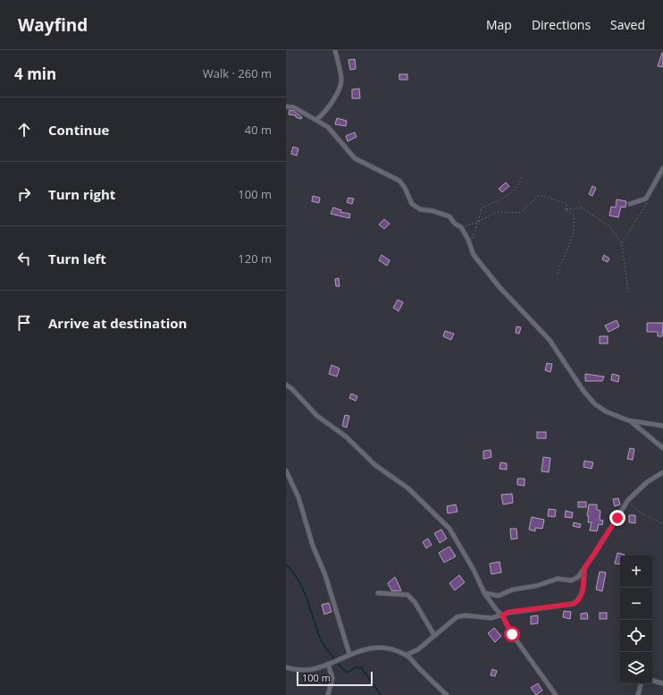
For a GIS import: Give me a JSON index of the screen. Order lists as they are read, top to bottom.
{
  "scale_bar": "100 m",
  "page": {
    "header": "Wayfind",
    "nav": ["Map", "Directions", "Saved"],
    "heading": ["4 min", "Walk · 260 m"],
    "list": [
      ["Continue", "40 m"],
      ["Turn right", "100 m"],
      ["Turn left", "120 m"],
      "Arrive at destination"
    ],
    "map_buttons": ["+", "−"],
    "scale": "100 m"
  }
}
